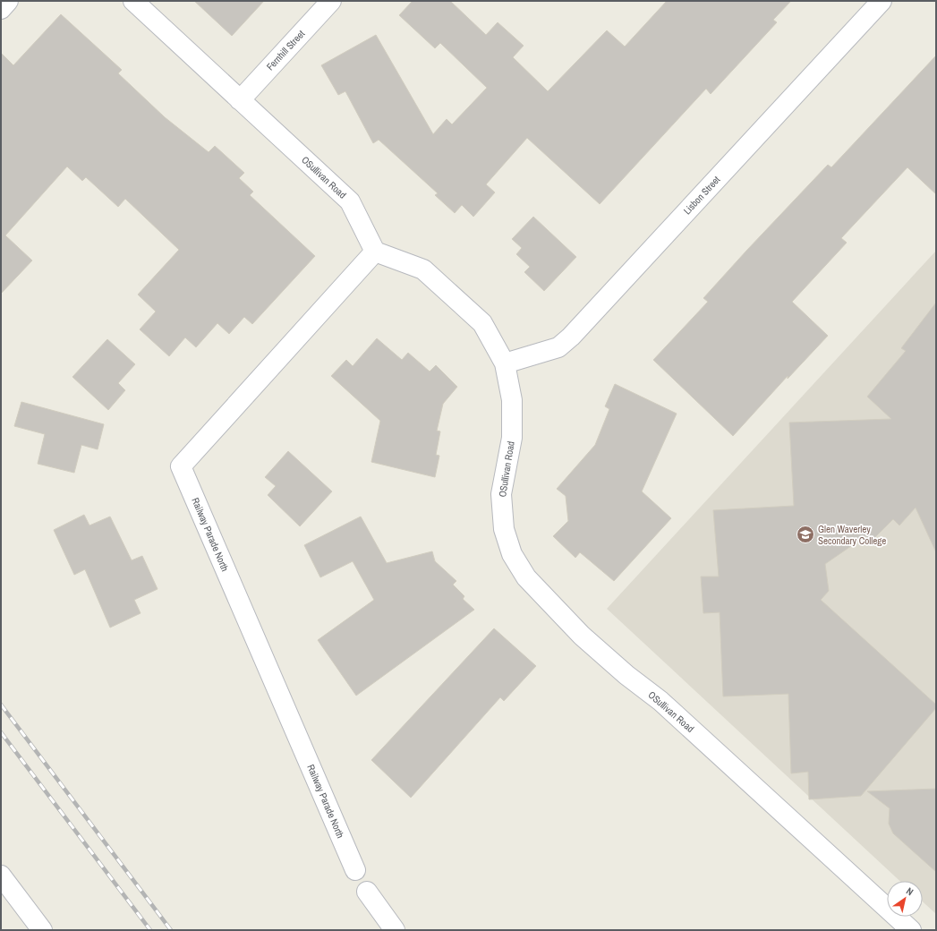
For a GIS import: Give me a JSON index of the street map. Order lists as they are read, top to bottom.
{
  "streets": {
    "street": [
      "Fernhill Street",
      "OSullivan Road",
      "Lisbon Street",
      "Railway Parade North"
    ]
  },
  "crossings": [
    ["Fernhill Street", "OSullivan Road"],
    ["OSullivan Road", "Lisbon Street"],
    ["OSullivan Road", "Railway Parade North"]
  ],
  "places": {
    "school or university": ["Glen Waverley Secondary College"]
  },
  "north": "top right"
}
